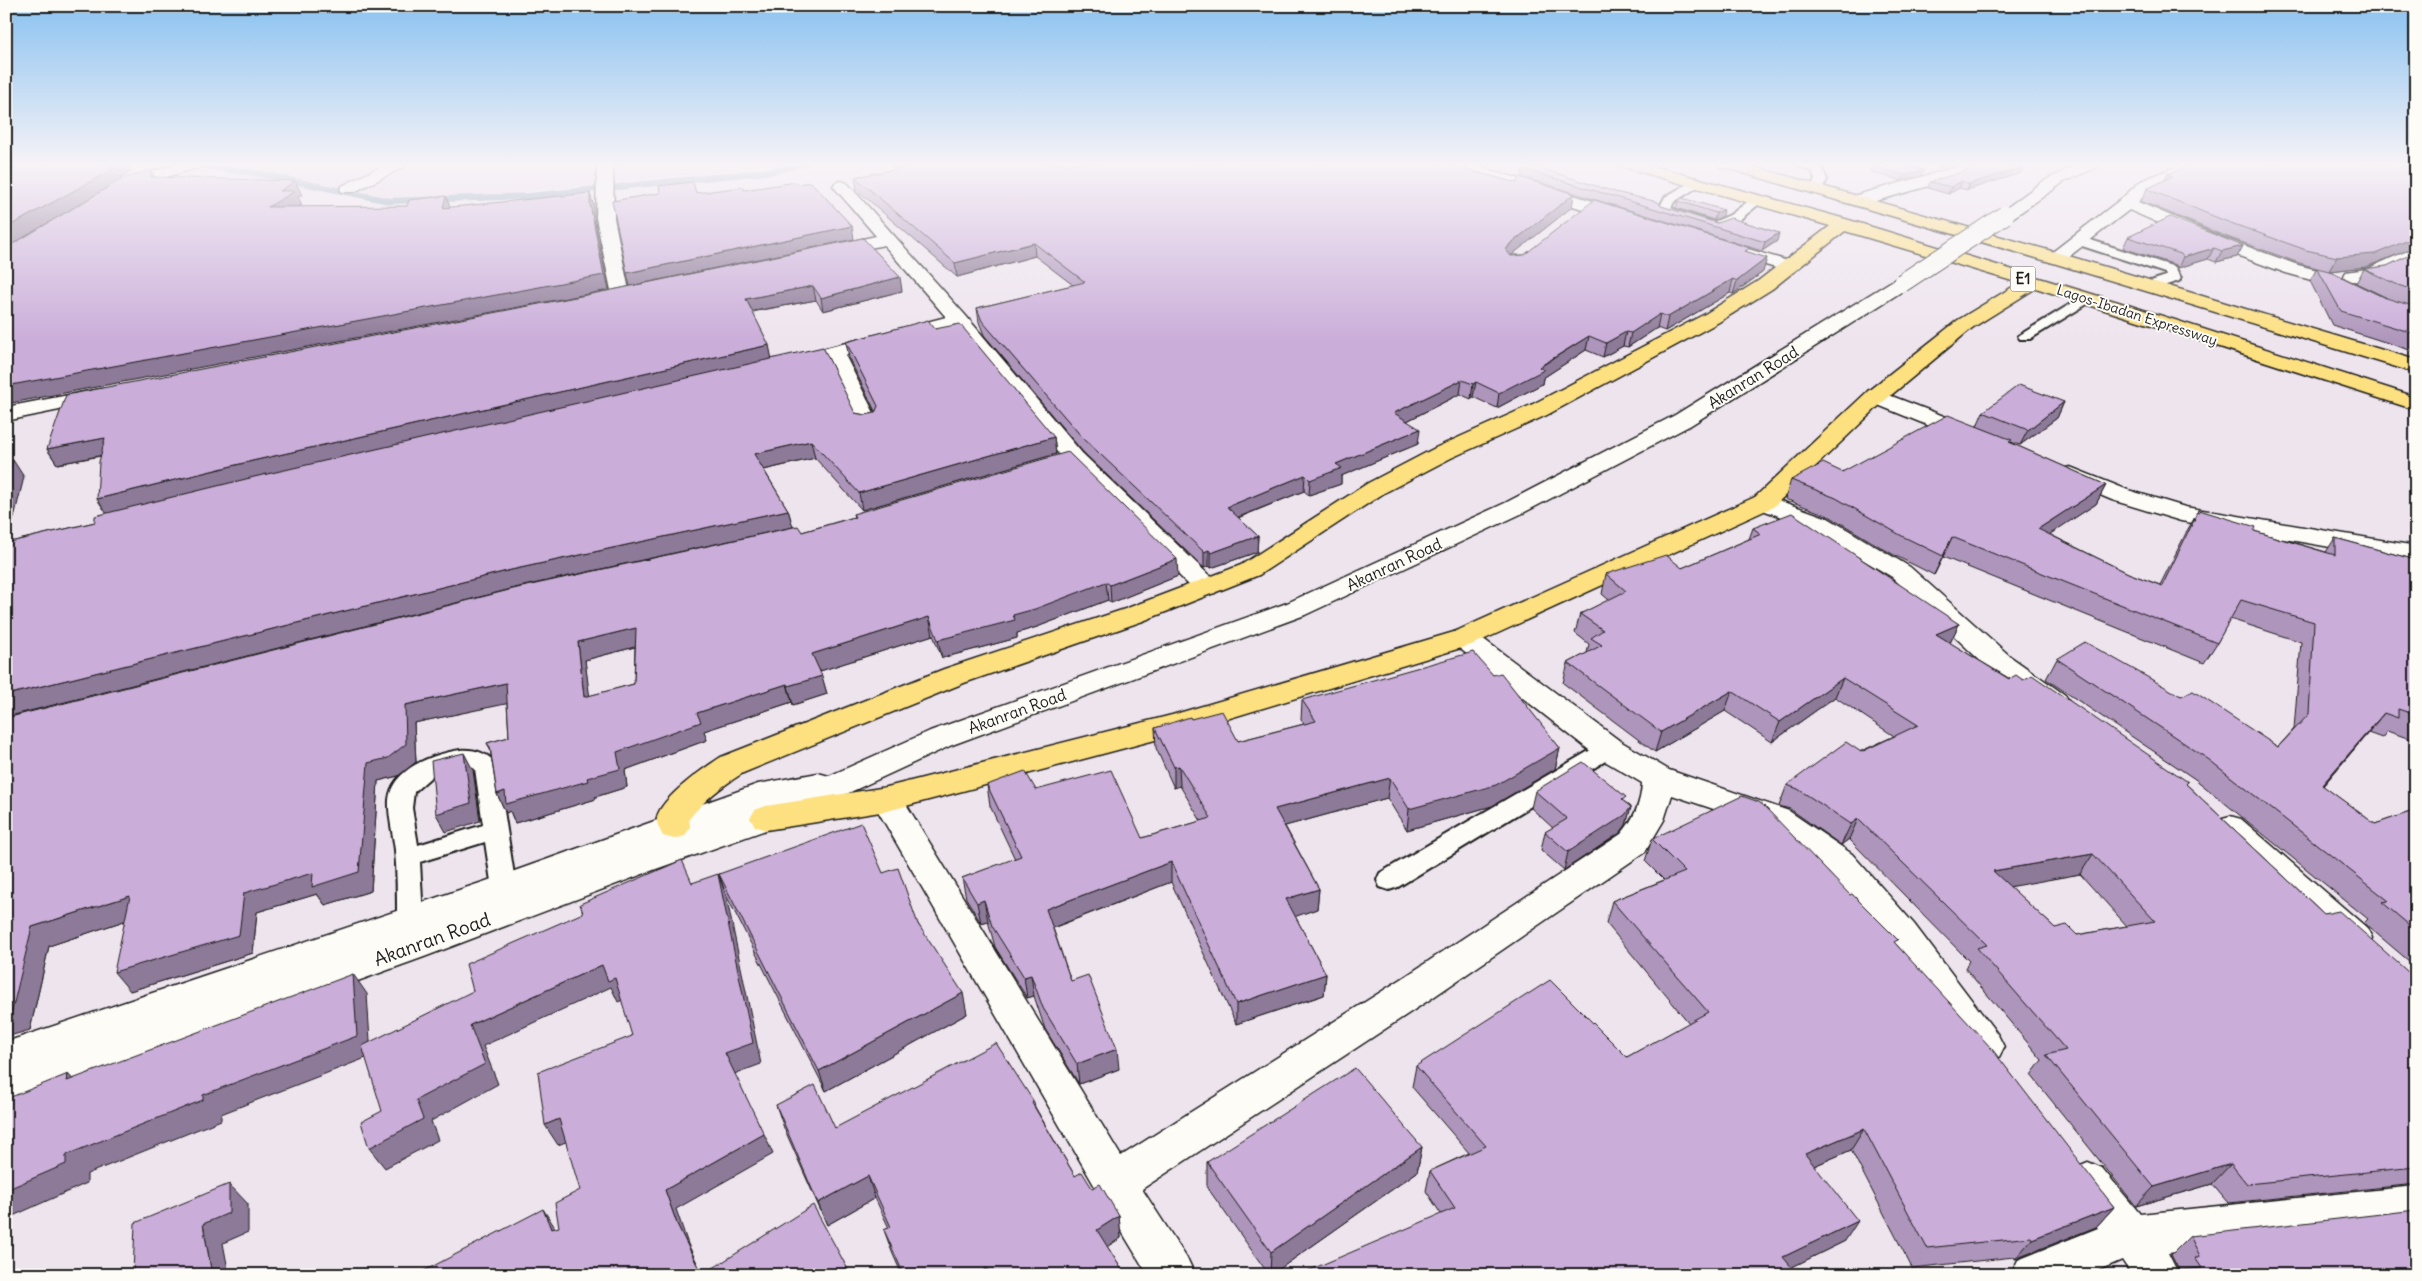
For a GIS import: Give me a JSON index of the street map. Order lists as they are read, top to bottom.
{
  "streets": {
    "highway": ["E1", "Lagos-Ibadan Expressway"],
    "street": ["Akanran Road"]
  }
}
